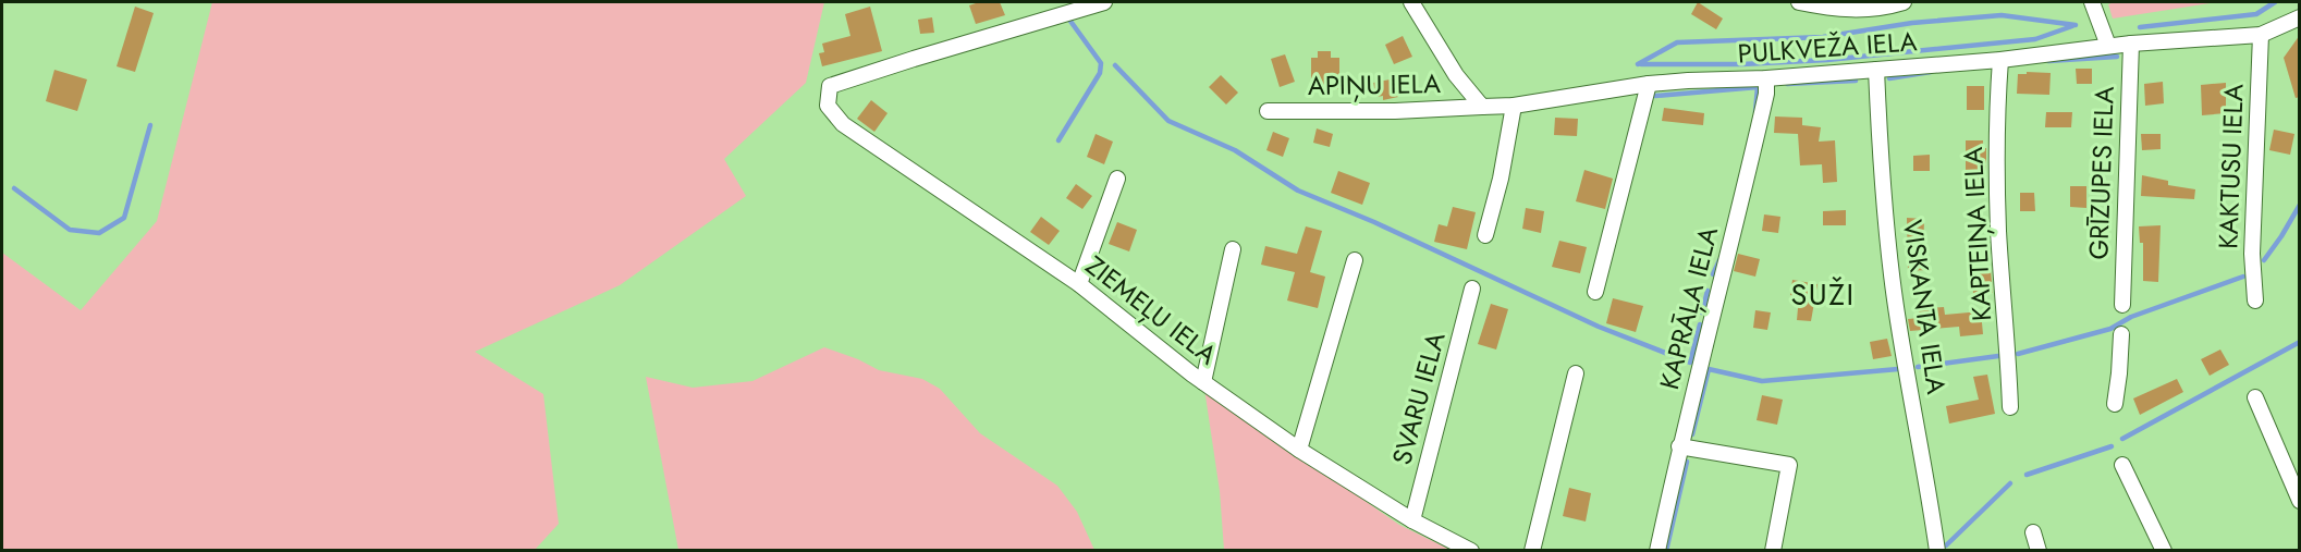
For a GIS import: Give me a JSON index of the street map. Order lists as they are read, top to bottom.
{
  "streets": {
    "street": [
      "PULKVEŽA IELA",
      "APIŅU IELA",
      "KAKTUSU IELA",
      "GRĪZUPES IELA",
      "KAPTEIŅA IELA",
      "VISKANTA IELA",
      "KAPRĀĻA IELA",
      "ZIEMEĻU IELA",
      "SVARU IELA"
    ]
  },
  "crossings": [
    ["PULKVEŽA IELA", "APIŅU IELA"],
    ["PULKVEŽA IELA", "KAKTUSU IELA"],
    ["PULKVEŽA IELA", "GRĪZUPES IELA"],
    ["PULKVEŽA IELA", "KAPTEIŅA IELA"],
    ["PULKVEŽA IELA", "VISKANTA IELA"],
    ["PULKVEŽA IELA", "KAPRĀĻA IELA"],
    ["ZIEMEĻU IELA", "SVARU IELA"]
  ],
  "districts": ["SUŽI"]
}
